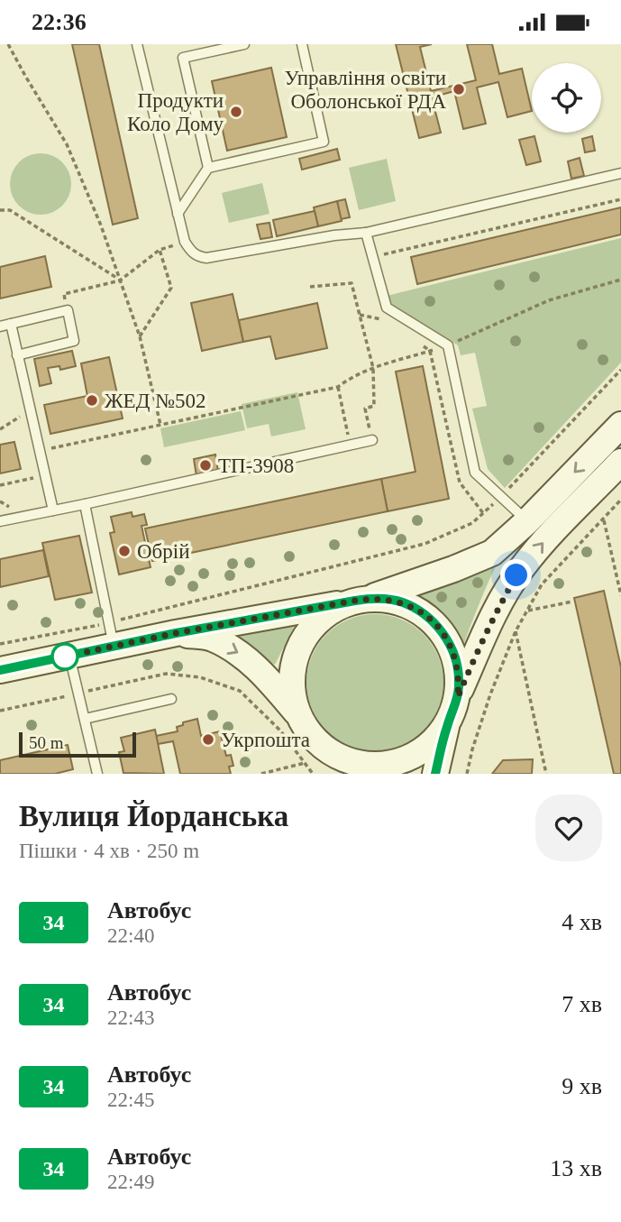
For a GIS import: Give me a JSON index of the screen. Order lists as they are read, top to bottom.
{
  "places": [
    "Управління освіти Оболонської РДА",
    "Продукти Коло Дому",
    "ЖЕД №502",
    "ТП-3908",
    "Обрій",
    "Укрпошта"
  ],
  "lines": ["bus line 34"],
  "scale_bar": "50 m",
  "page": {
    "status": "22:36",
    "scale": "50 m",
    "heading": ["Вулиця Йорданська", "Пішки · 4 хв · 250 m"],
    "list": [
      {
        "mark": "34",
        "name": "Автобус",
        "note": "22:40",
        "value": "4 хв"
      },
      {
        "mark": "34",
        "name": "Автобус",
        "note": "22:43",
        "value": "7 хв"
      },
      {
        "mark": "34",
        "name": "Автобус",
        "note": "22:45",
        "value": "9 хв"
      },
      {
        "mark": "34",
        "name": "Автобус",
        "note": "22:49",
        "value": "13 хв"
      }
    ]
  }
}
